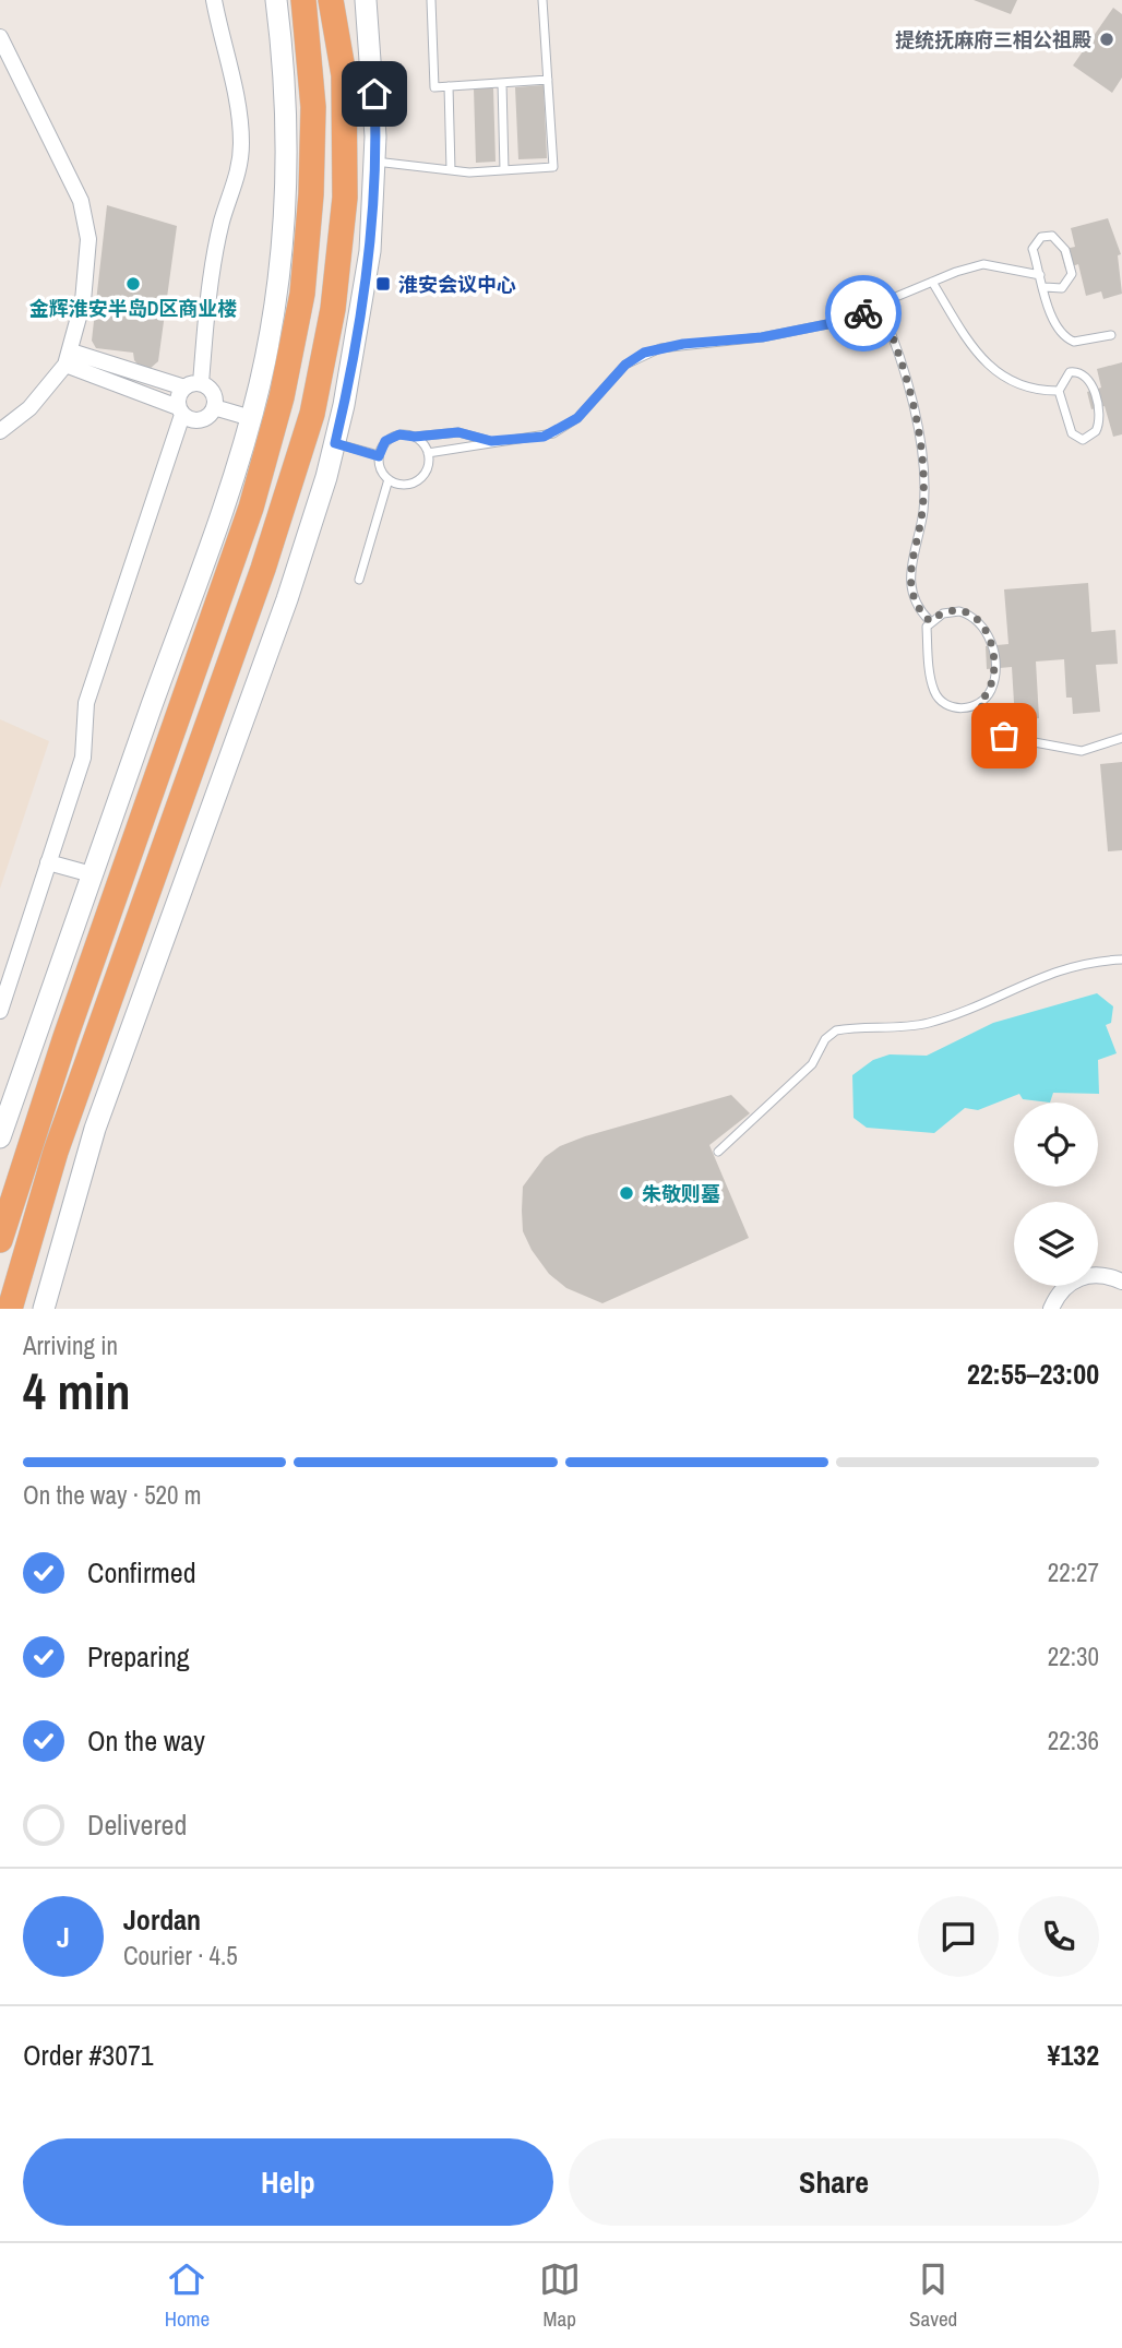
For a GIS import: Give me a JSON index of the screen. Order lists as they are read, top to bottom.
{
  "places": {
    "other": ["提统抚麻府三相公祖殿", "金辉淮安半岛D区商业楼", "朱敬则墓"],
    "transit": ["淮安会议中心"]
  },
  "page": {
    "heading": ["4 min", "Arriving in", "22:55–23:00"],
    "panel": [
      "Jordan",
      "Courier · 4.5",
      "Order #3071",
      "¥132"
    ],
    "bar": "On the way · 520 m",
    "list": [
      ["Confirmed", "22:27"],
      ["Preparing", "22:30"],
      ["On the way", "22:36"],
      "Delivered"
    ],
    "round": "J",
    "buttons": ["Help", "Share"],
    "tabs": ["Home", "Map", "Saved"]
  }
}
